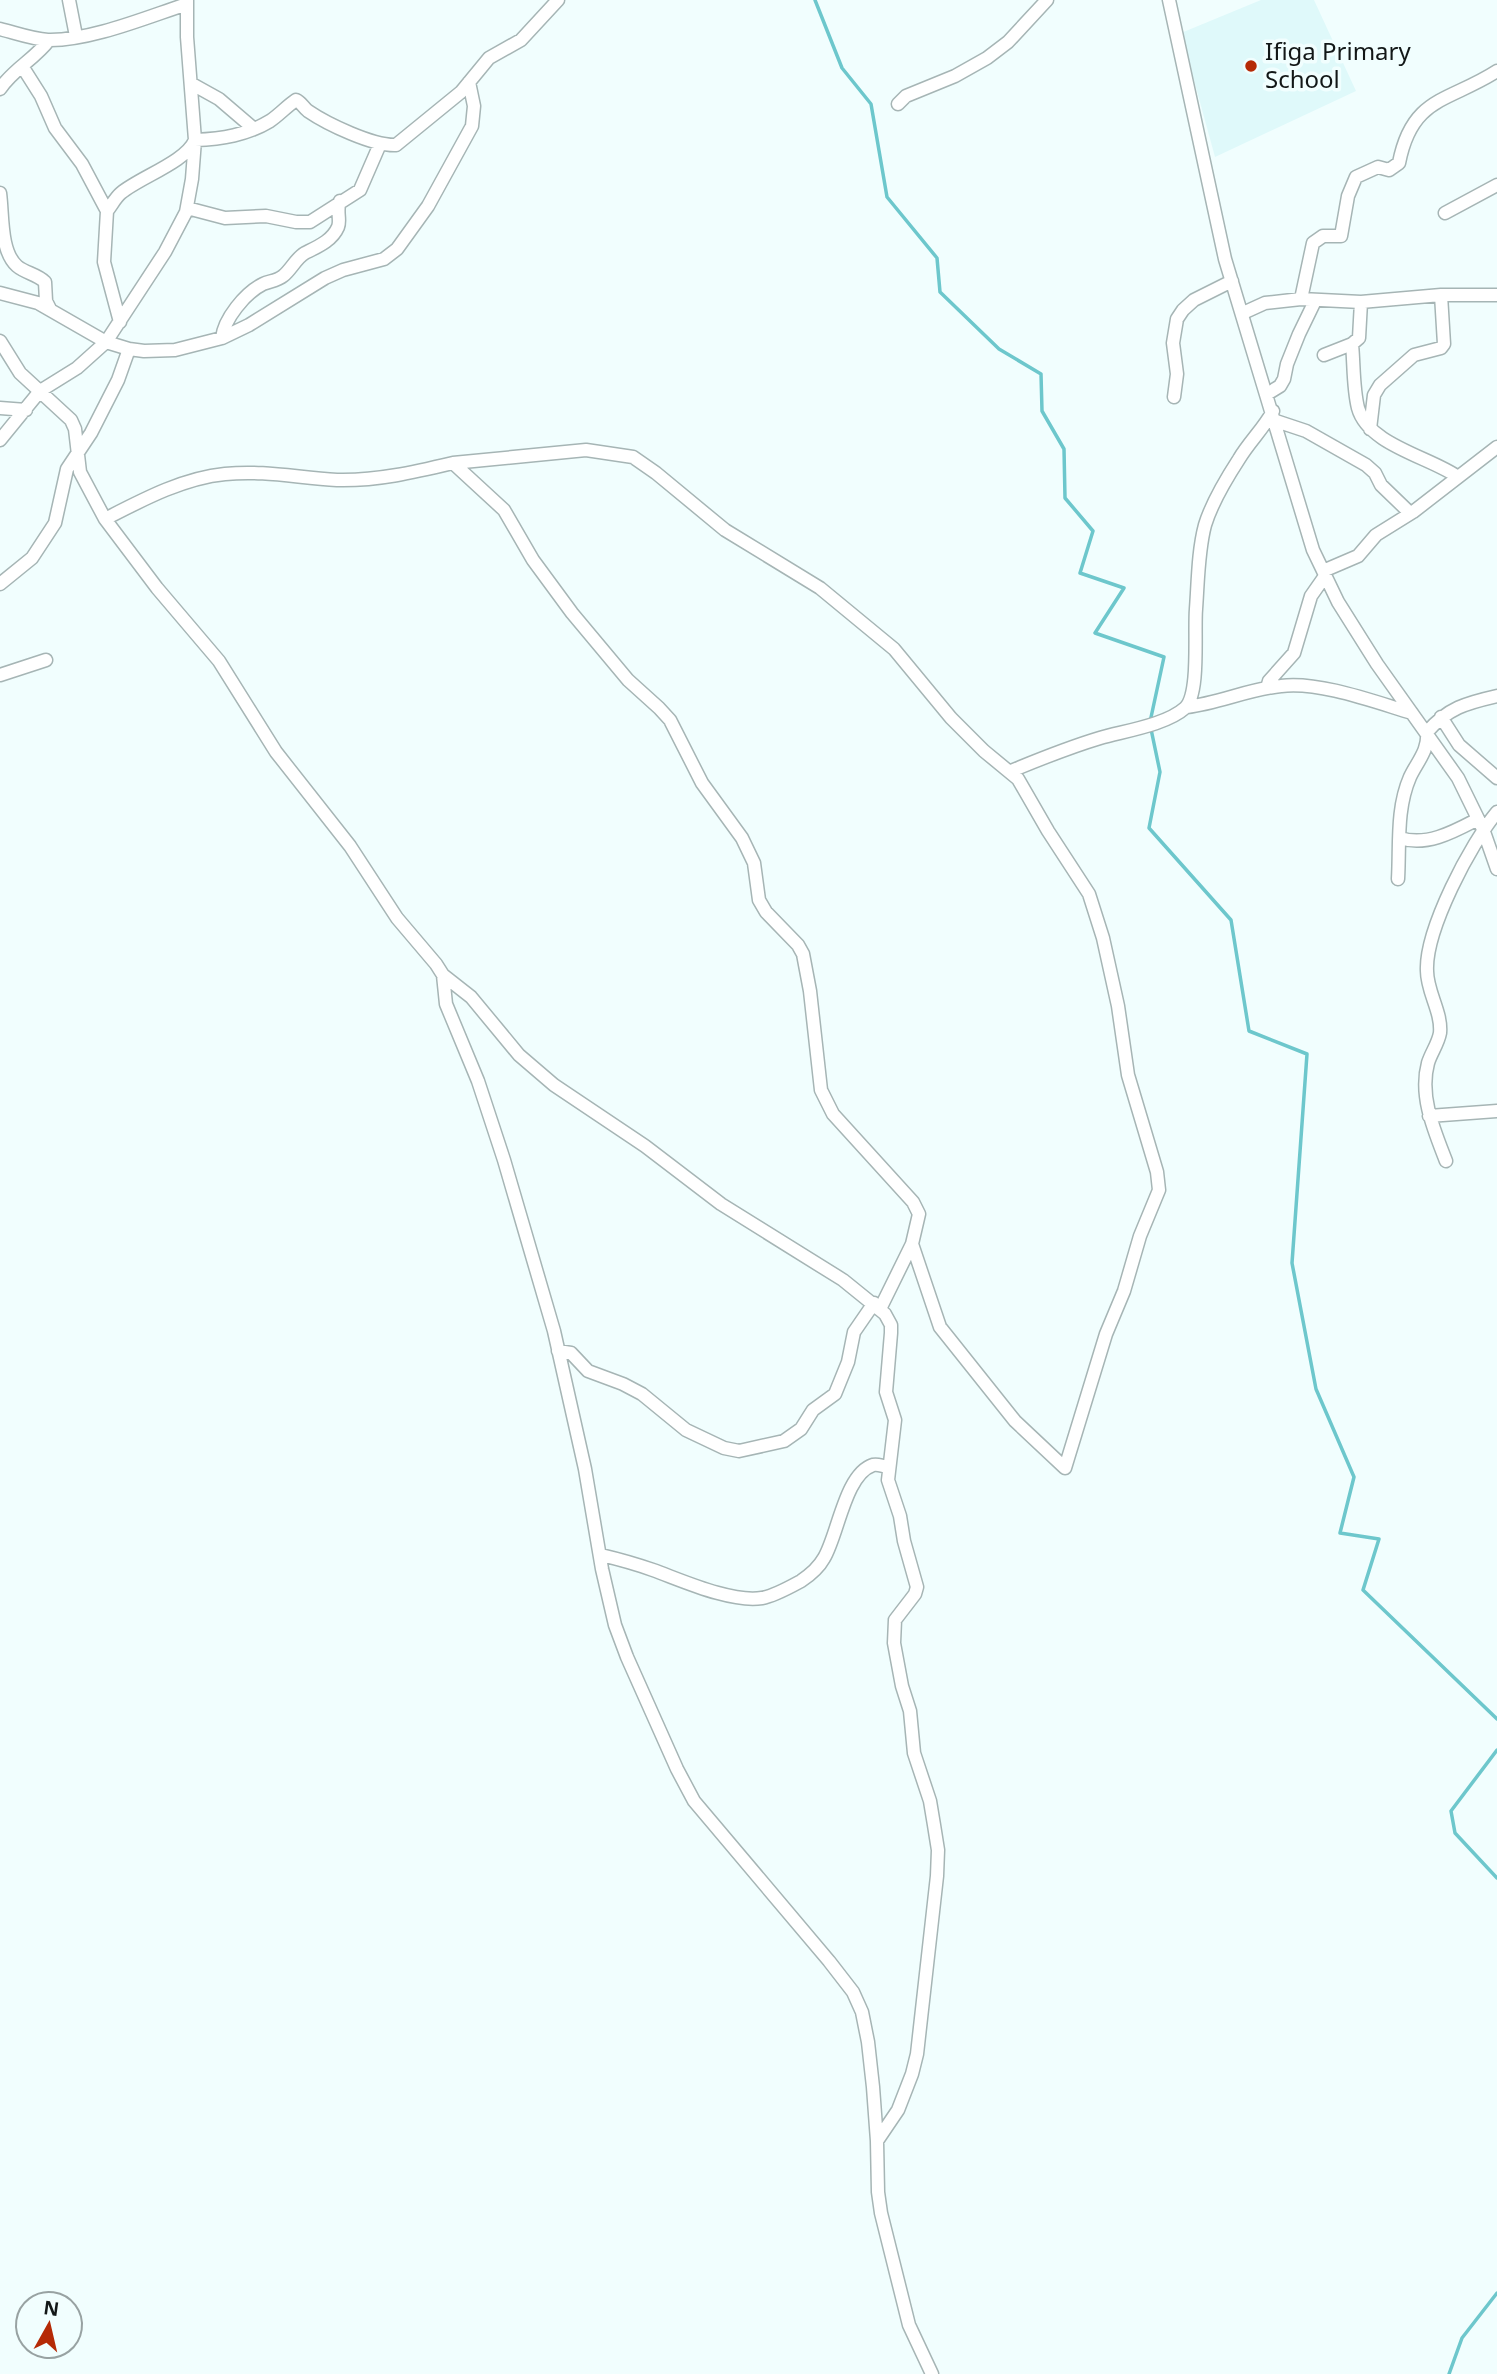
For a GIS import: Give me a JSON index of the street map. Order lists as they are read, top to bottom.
{
  "places": ["Ifiga Primary School"],
  "north": "top"
}
